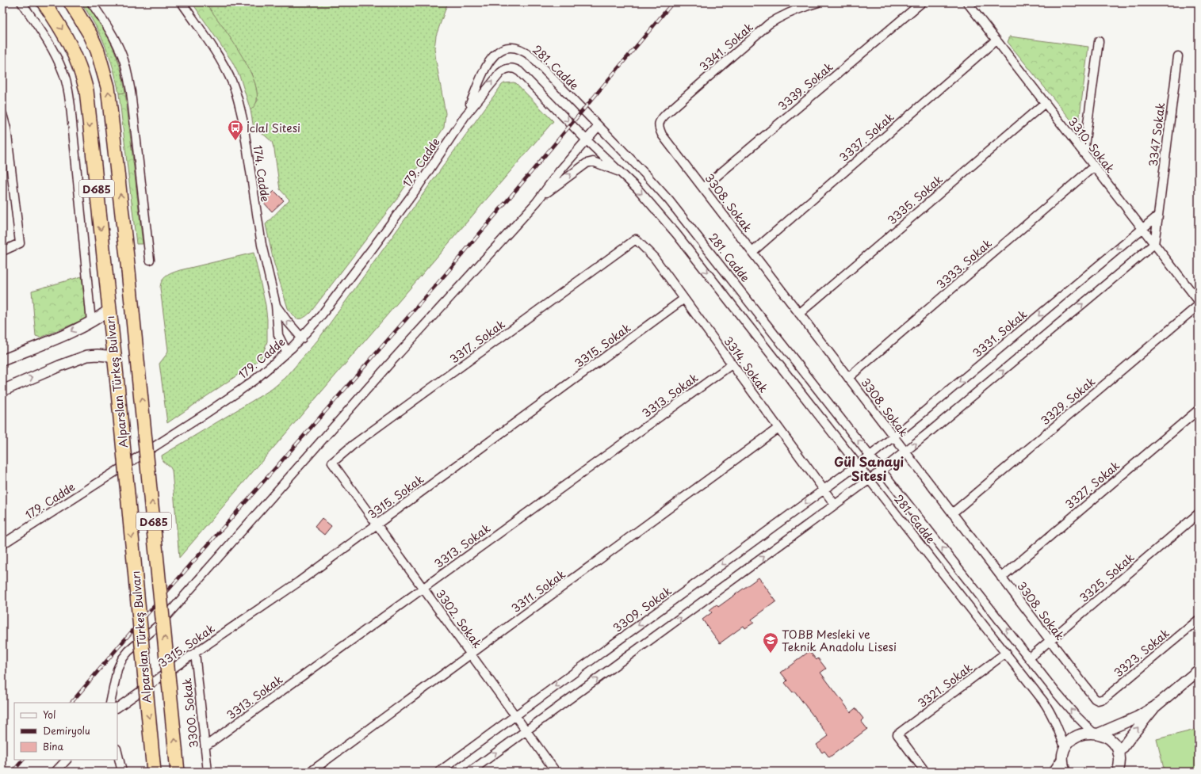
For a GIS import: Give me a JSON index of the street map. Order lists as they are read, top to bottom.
{
  "streets": {
    "highway": ["D685", "Alparslan Türkeş Bulvarı"],
    "street": [
      "3341. Sokak",
      "281. Cadde",
      "3339. Sokak",
      "3347 Sokak",
      "3337. Sokak",
      "3310. Sokak",
      "179. Cadde",
      "174. Cadde",
      "3335. Sokak",
      "3308. Sokak",
      "3333. Sokak",
      "3331. Sokak",
      "3317. Sokak",
      "3315. Sokak",
      "3314. Sokak",
      "3313. Sokak",
      "3329. Sokak",
      "3327. Sokak",
      "3325. Sokak",
      "3311. Sokak",
      "3309. Sokak",
      "3302. Sokak",
      "3323. Sokak",
      "3321. Sokak",
      "3300. Sokak"
    ]
  },
  "crossings": [
    ["3341. Sokak", "3308. Sokak"],
    ["281. Cadde", "179. Cadde"],
    ["281. Cadde", "3331. Sokak"],
    ["281. Cadde", "3325. Sokak"],
    ["281. Cadde", "3309. Sokak"],
    ["281. Cadde", "3321. Sokak"],
    ["3339. Sokak", "3308. Sokak"],
    ["3347 Sokak", "3310. Sokak"],
    ["3347 Sokak", "3331. Sokak"],
    ["3337. Sokak", "3310. Sokak"],
    ["3337. Sokak", "3308. Sokak"],
    ["3310. Sokak", "3335. Sokak"],
    ["3310. Sokak", "3333. Sokak"],
    ["3310. Sokak", "3331. Sokak"],
    ["3335. Sokak", "3308. Sokak"],
    ["3308. Sokak", "3333. Sokak"],
    ["3308. Sokak", "3331. Sokak"],
    ["3308. Sokak", "3329. Sokak"],
    ["3308. Sokak", "3327. Sokak"],
    ["3308. Sokak", "3325. Sokak"],
    ["3308. Sokak", "3323. Sokak"],
    ["3331. Sokak", "3309. Sokak"],
    ["3317. Sokak", "3314. Sokak"],
    ["3317. Sokak", "3302. Sokak"],
    ["3315. Sokak", "3314. Sokak"],
    ["3315. Sokak", "3302. Sokak"],
    ["3315. Sokak", "3300. Sokak"],
    ["3314. Sokak", "3313. Sokak"],
    ["3314. Sokak", "3311. Sokak"],
    ["3314. Sokak", "3309. Sokak"],
    ["3313. Sokak", "3302. Sokak"],
    ["3313. Sokak", "3300. Sokak"],
    ["3311. Sokak", "3302. Sokak"],
    ["3309. Sokak", "3302. Sokak"]
  ],
  "districts": ["Gül Sanayi Sitesi"],
  "places": {
    "bus stop": ["İclal Sitesi"],
    "school or university": ["TOBB Mesleki ve Teknik Anadolu Lisesi"]
  },
  "legend": ["Yol", "Demiryolu", "Bina"]
}
